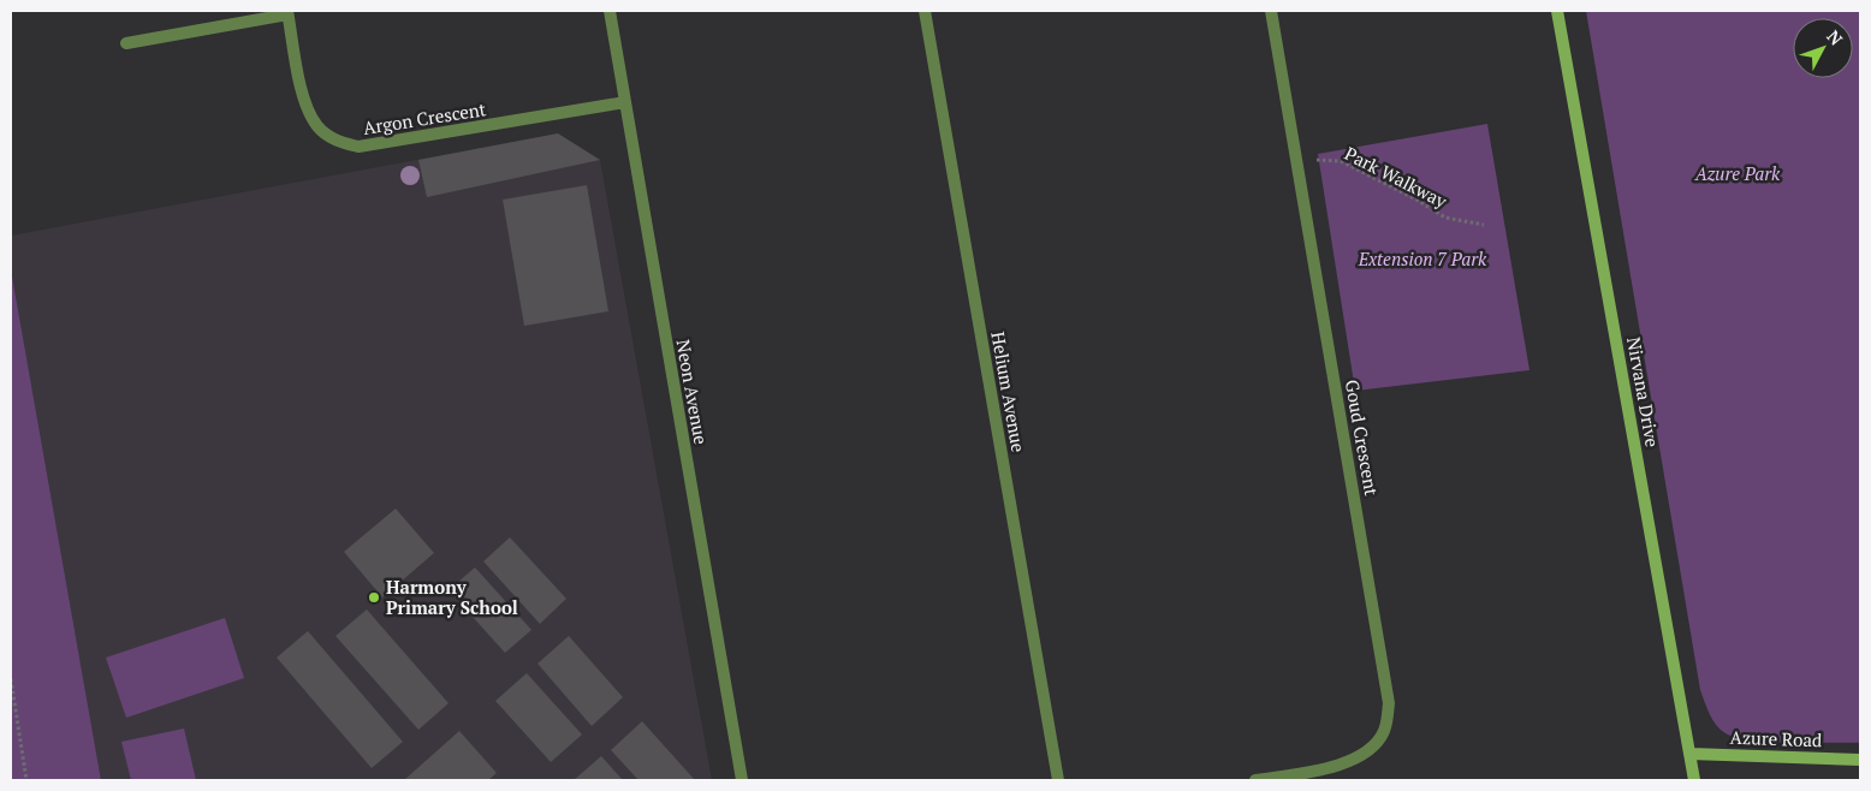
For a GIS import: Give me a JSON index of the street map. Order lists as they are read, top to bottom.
{
  "streets": {
    "main road": ["Nirvana Drive", "Azure Road"],
    "street": [
      "Argon Crescent",
      "Neon Avenue",
      "Helium Avenue",
      "Goud Crescent"
    ],
    "path": ["Park Walkway"]
  },
  "crossings": [
    ["Argon Crescent", "Neon Avenue"],
    ["Park Walkway", "Goud Crescent"],
    ["Nirvana Drive", "Azure Road"]
  ],
  "parks": ["Azure Park", "Extension 7 Park"],
  "places": ["Harmony Primary School"],
  "north": "top right"
}
